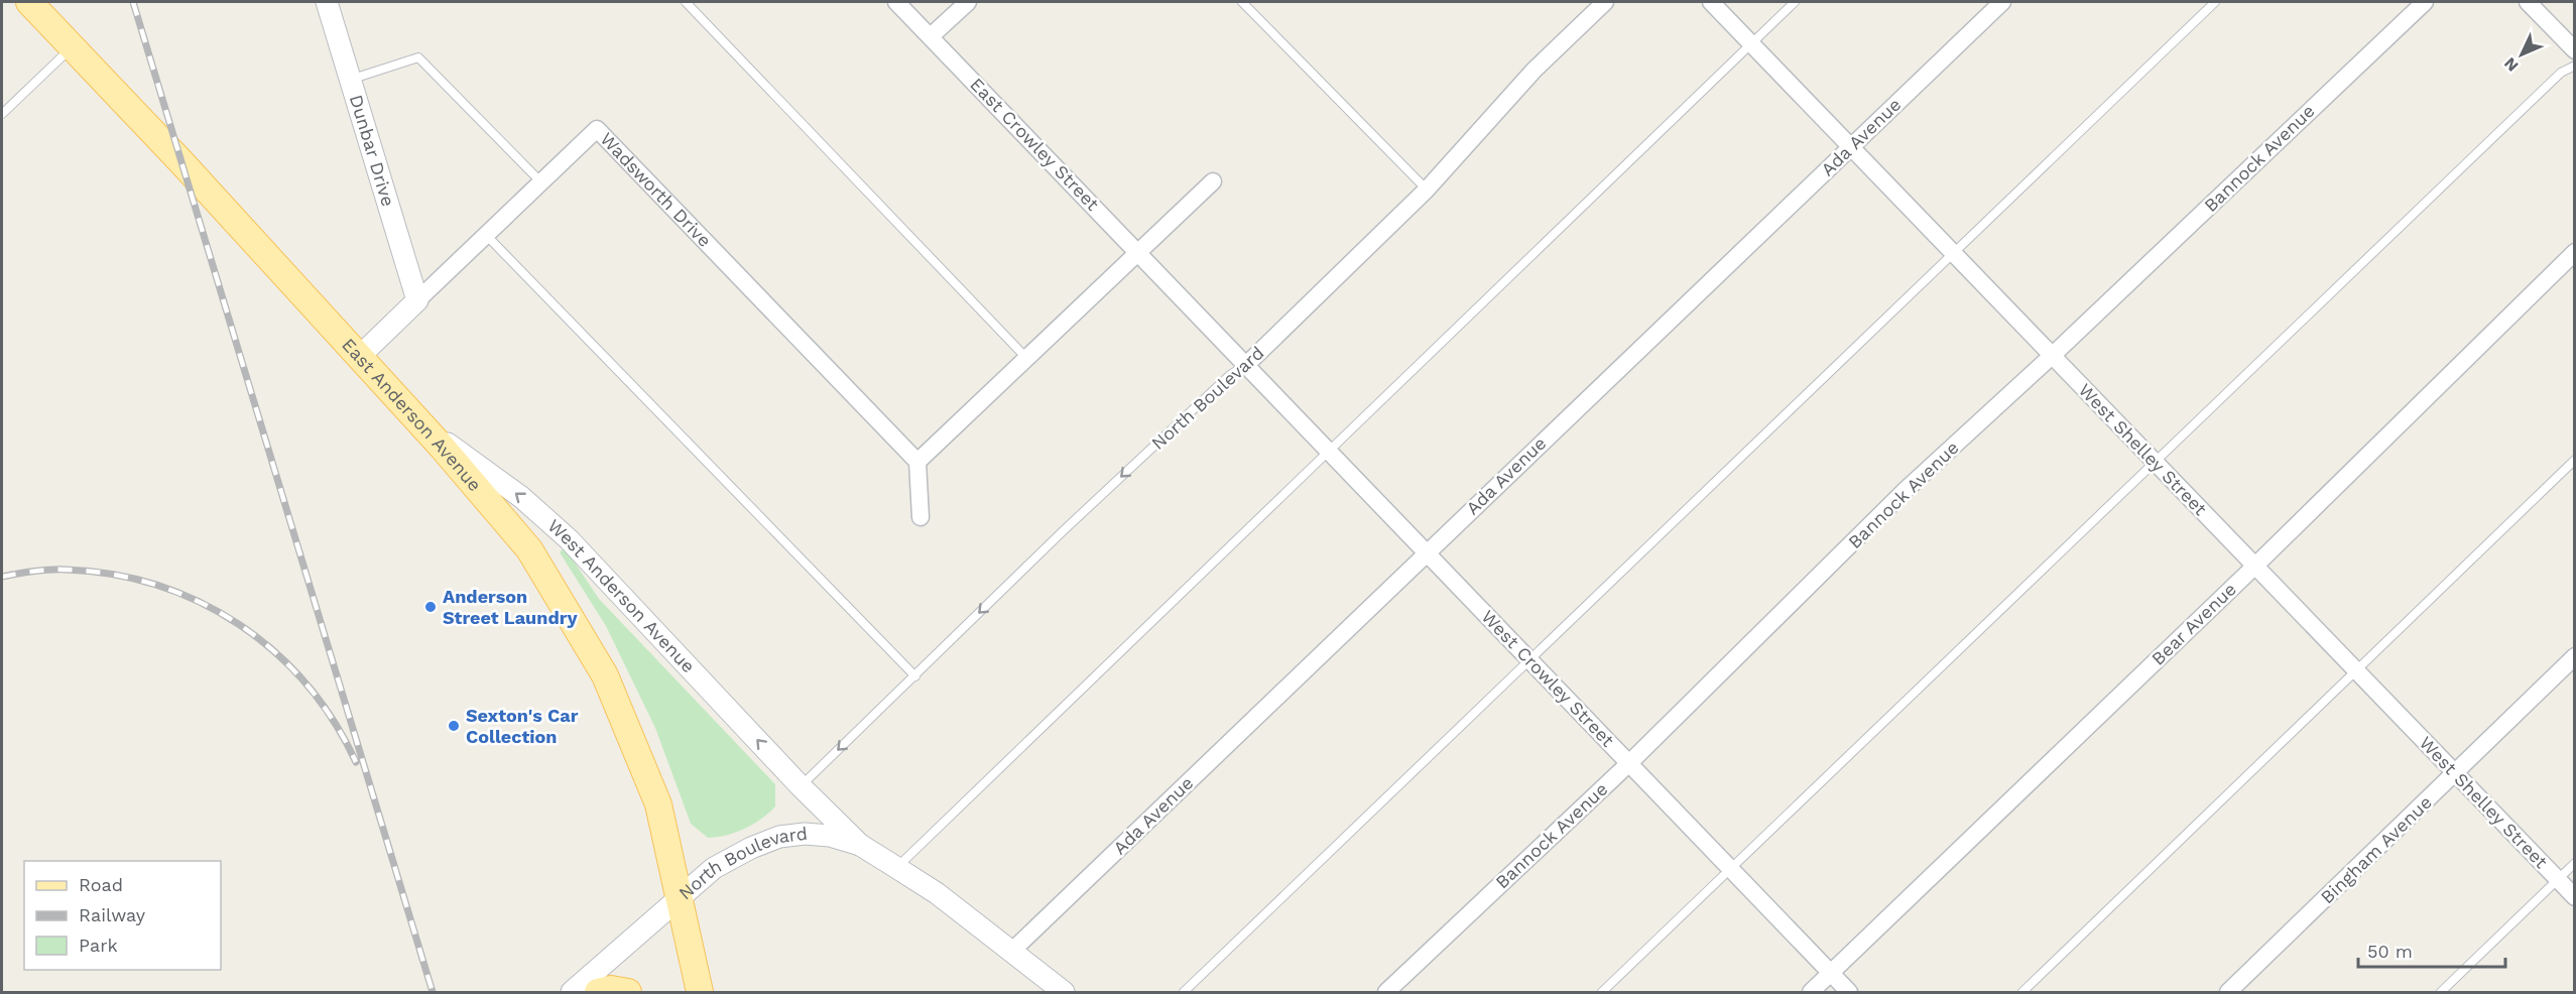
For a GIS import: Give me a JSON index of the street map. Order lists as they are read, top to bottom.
{
  "streets": {
    "main road": ["East Anderson Avenue"],
    "street": [
      "Ada Avenue",
      "East Crowley Street",
      "Dunbar Drive",
      "Bannock Avenue",
      "Wadsworth Drive",
      "North Boulevard",
      "West Shelley Street",
      "West Anderson Avenue",
      "Bear Avenue",
      "West Crowley Street",
      "Bingham Avenue"
    ]
  },
  "crossings": [
    ["Ada Avenue", "North Boulevard"],
    ["Ada Avenue", "West Shelley Street"],
    ["Ada Avenue", "West Crowley Street"],
    ["East Crowley Street", "North Boulevard"],
    ["East Crowley Street", "West Crowley Street"],
    ["Dunbar Drive", "Wadsworth Drive"],
    ["Bannock Avenue", "West Shelley Street"],
    ["Bannock Avenue", "West Crowley Street"],
    ["Wadsworth Drive", "East Anderson Avenue"],
    ["North Boulevard", "East Anderson Avenue"],
    ["North Boulevard", "West Anderson Avenue"],
    ["North Boulevard", "West Crowley Street"],
    ["East Anderson Avenue", "West Anderson Avenue"],
    ["West Shelley Street", "Bear Avenue"],
    ["West Shelley Street", "Bingham Avenue"],
    ["Bear Avenue", "West Crowley Street"]
  ],
  "one_way": ["North Boulevard", "West Anderson Avenue"],
  "places": ["Anderson Street Laundry", "Sexton's Car Collection"],
  "legend": ["Road", "Railway", "Park"],
  "scale_bar": "50 m",
  "north": "bottom left"
}
